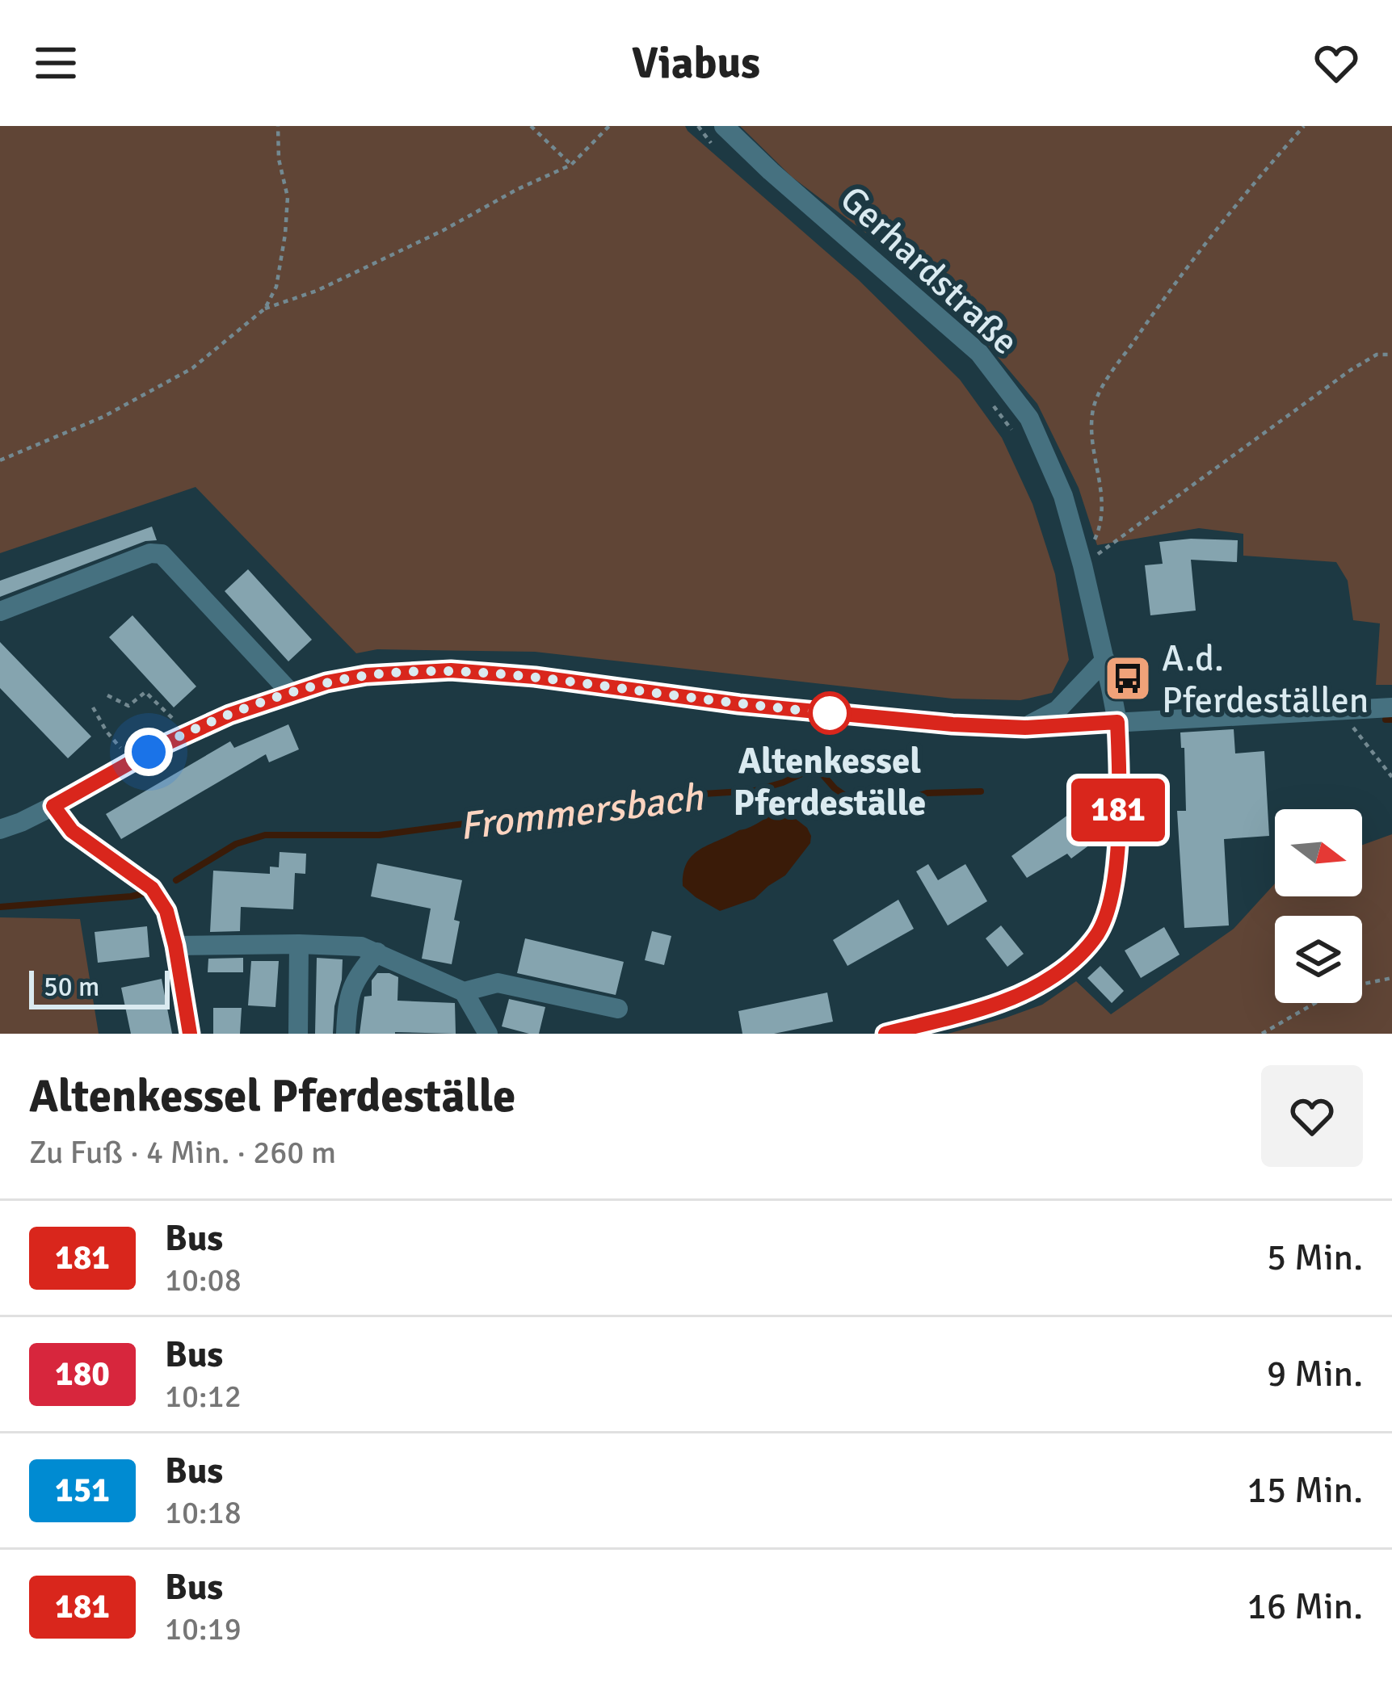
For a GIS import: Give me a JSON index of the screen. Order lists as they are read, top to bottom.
{
  "streets": {
    "street": ["Gerhardstraße"]
  },
  "water": ["Frommersbach"],
  "places": {
    "bus stop": ["A.d. Pferdeställen"],
    "other": ["Altenkessel Pferdeställe"]
  },
  "lines": ["bus line 181"],
  "scale_bar": "50 m",
  "north": "right",
  "page": {
    "header": "Viabus",
    "on_map": "181",
    "scale": "50 m",
    "heading": ["Altenkessel Pferdeställe", "Zu Fuß · 4 Min. · 260 m"],
    "list": [
      {
        "mark": "181",
        "name": "Bus",
        "note": "10:08",
        "value": "5 Min."
      },
      {
        "mark": "180",
        "name": "Bus",
        "note": "10:12",
        "value": "9 Min."
      },
      {
        "mark": "151",
        "name": "Bus",
        "note": "10:18",
        "value": "15 Min."
      },
      {
        "mark": "181",
        "name": "Bus",
        "note": "10:19",
        "value": "16 Min."
      }
    ]
  }
}
